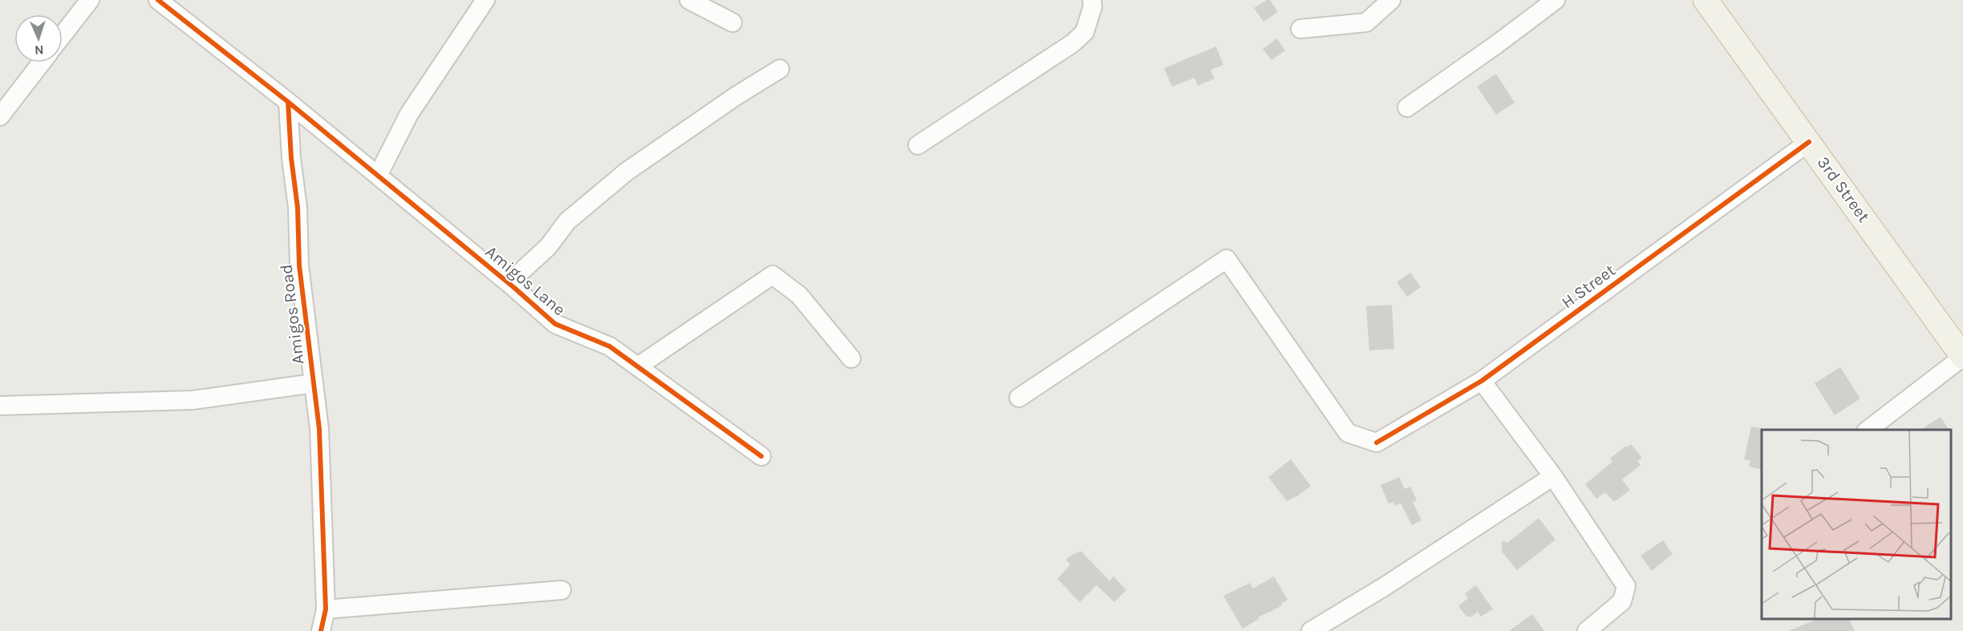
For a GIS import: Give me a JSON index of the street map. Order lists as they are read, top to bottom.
{
  "streets": {
    "main road": ["3rd Street"],
    "street": ["Amigos Lane", "H Street", "Amigos Road"]
  },
  "crossings": [
    ["3rd Street", "H Street"],
    ["Amigos Lane", "Amigos Road"]
  ],
  "north": "bottom"
}
